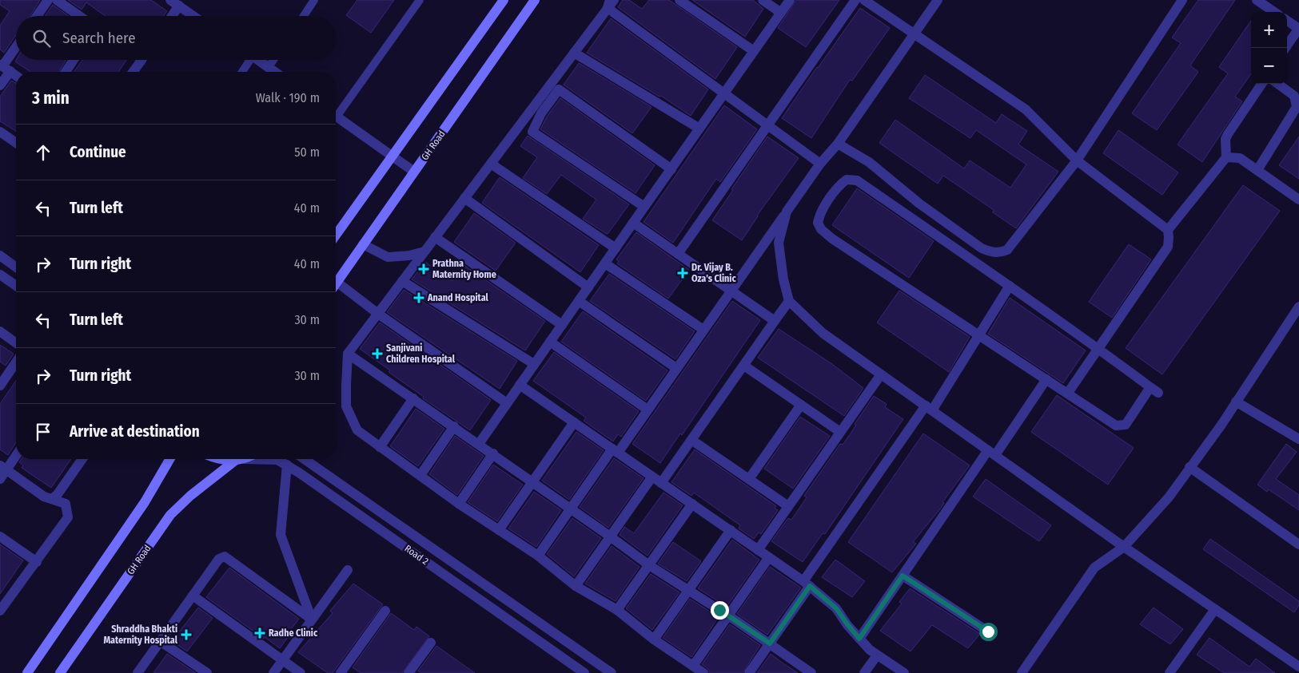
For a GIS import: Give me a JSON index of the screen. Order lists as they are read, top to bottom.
{
  "streets": {
    "main road": ["GH Road"],
    "street": ["Road 2"]
  },
  "crossings": [
    ["GH Road", "Road 2"]
  ],
  "places": {
    "health": [
      "Prathna Maternity Home",
      "Dr. Vijay B. Oza's Clinic",
      "Anand Hospital",
      "Sanjivani Children Hospital",
      "Radhe Clinic",
      "Shraddha Bhakti Maternity Hospital"
    ]
  },
  "page": {
    "map_buttons": ["+", "−"],
    "search": "Search here",
    "heading": ["3 min", "Walk · 190 m"],
    "list": [
      ["Continue", "50 m"],
      ["Turn left", "40 m"],
      ["Turn right", "40 m"],
      ["Turn left", "30 m"],
      ["Turn right", "30 m"],
      "Arrive at destination"
    ]
  }
}
